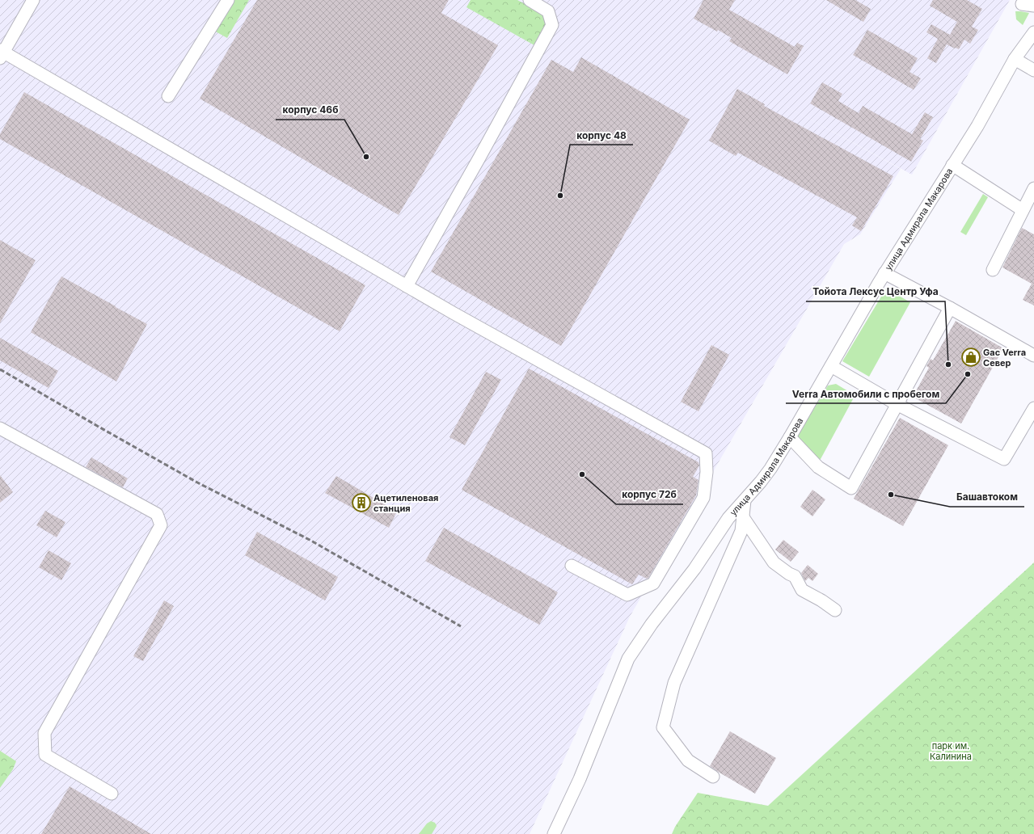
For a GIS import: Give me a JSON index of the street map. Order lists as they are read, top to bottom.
{
  "streets": {
    "street": ["улица Адмирала Макарова"]
  },
  "parks": ["парк им. Калинина"],
  "places": {
    "other": [
      "корпус 46б",
      "корпус 48",
      "Тойота Лексус Центр Уфа",
      "Verra Автомобили с пробегом",
      "корпус 72б",
      "Башавтоком"
    ],
    "shop": ["Gac Verra Север"],
    "building": ["Ацетиленовая станция"]
  }
}
